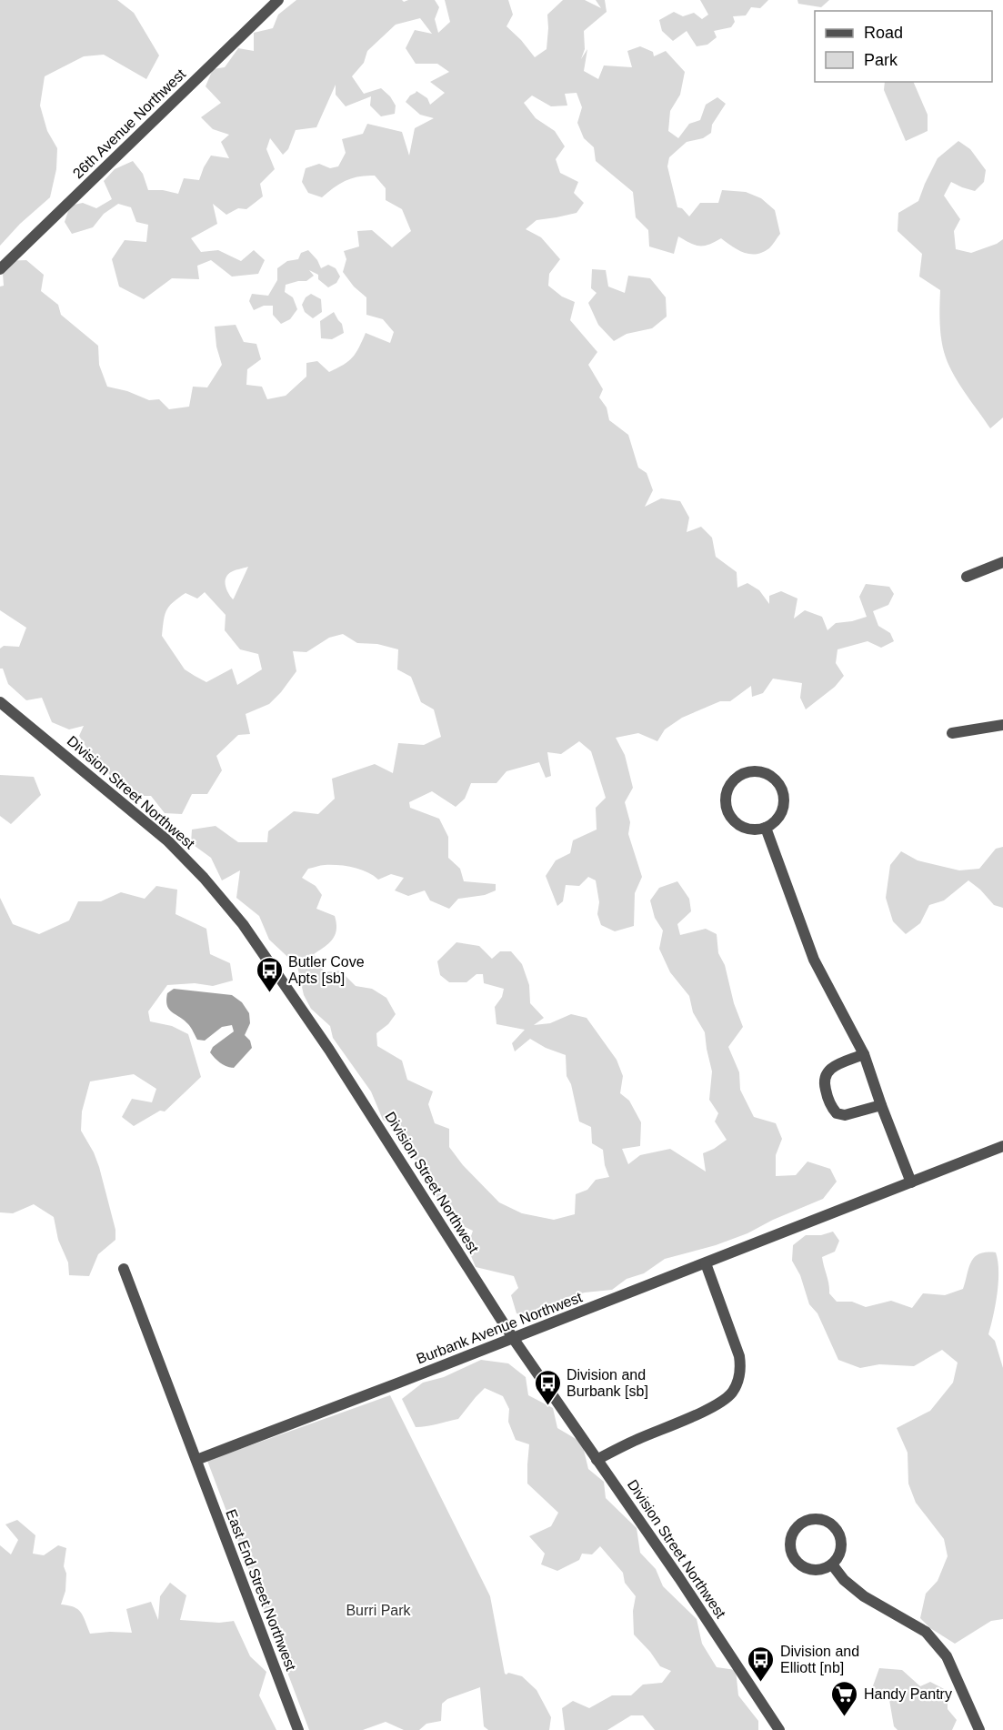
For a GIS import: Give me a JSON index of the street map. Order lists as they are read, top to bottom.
{
  "streets": {
    "street": [
      "26th Avenue Northwest",
      "Division Street Northwest",
      "Burbank Avenue Northwest",
      "East End Street Northwest"
    ]
  },
  "crossings": [
    ["Division Street Northwest", "Burbank Avenue Northwest"],
    ["Burbank Avenue Northwest", "East End Street Northwest"]
  ],
  "parks": ["Burri Park"],
  "places": {
    "bus stop": ["Butler Cove Apts [sb]", "Division and Burbank [sb]", "Division and Elliott [nb]"],
    "supermarket": ["Handy Pantry"]
  },
  "legend": ["Road", "Park"]
}
